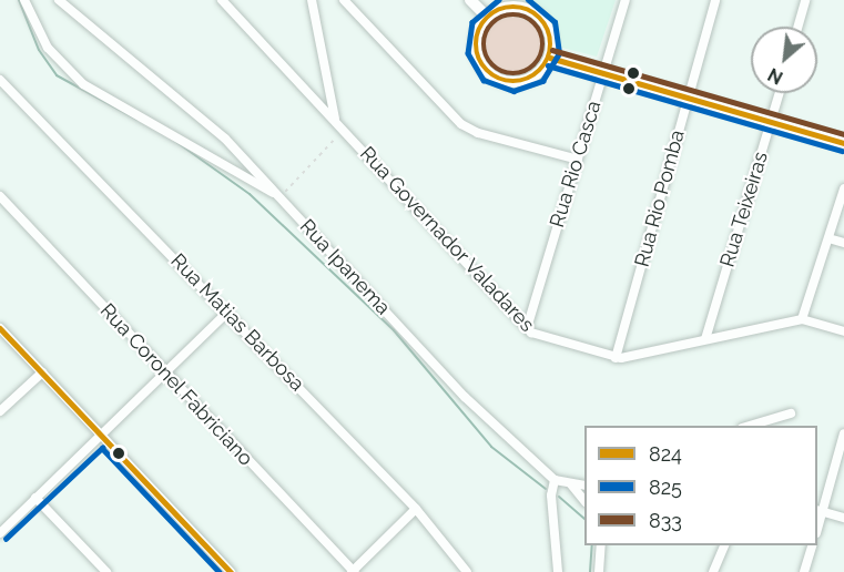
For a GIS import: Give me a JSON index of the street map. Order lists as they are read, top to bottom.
{
  "streets": {
    "street": [
      "Rua Rio Casca",
      "Rua Rio Pomba",
      "Rua Teixeiras",
      "Rua Governador Valadares",
      "Rua Ipanema",
      "Rua Matias Barbosa",
      "Rua Coronel Fabriciano"
    ]
  },
  "crossings": [
    ["Rua Rio Casca", "Rua Governador Valadares"],
    ["Rua Rio Pomba", "Rua Governador Valadares"]
  ],
  "lines": ["transit line 825", "transit line 824", "transit line 833"],
  "legend": ["824", "825", "833"],
  "north": "bottom left"
}
